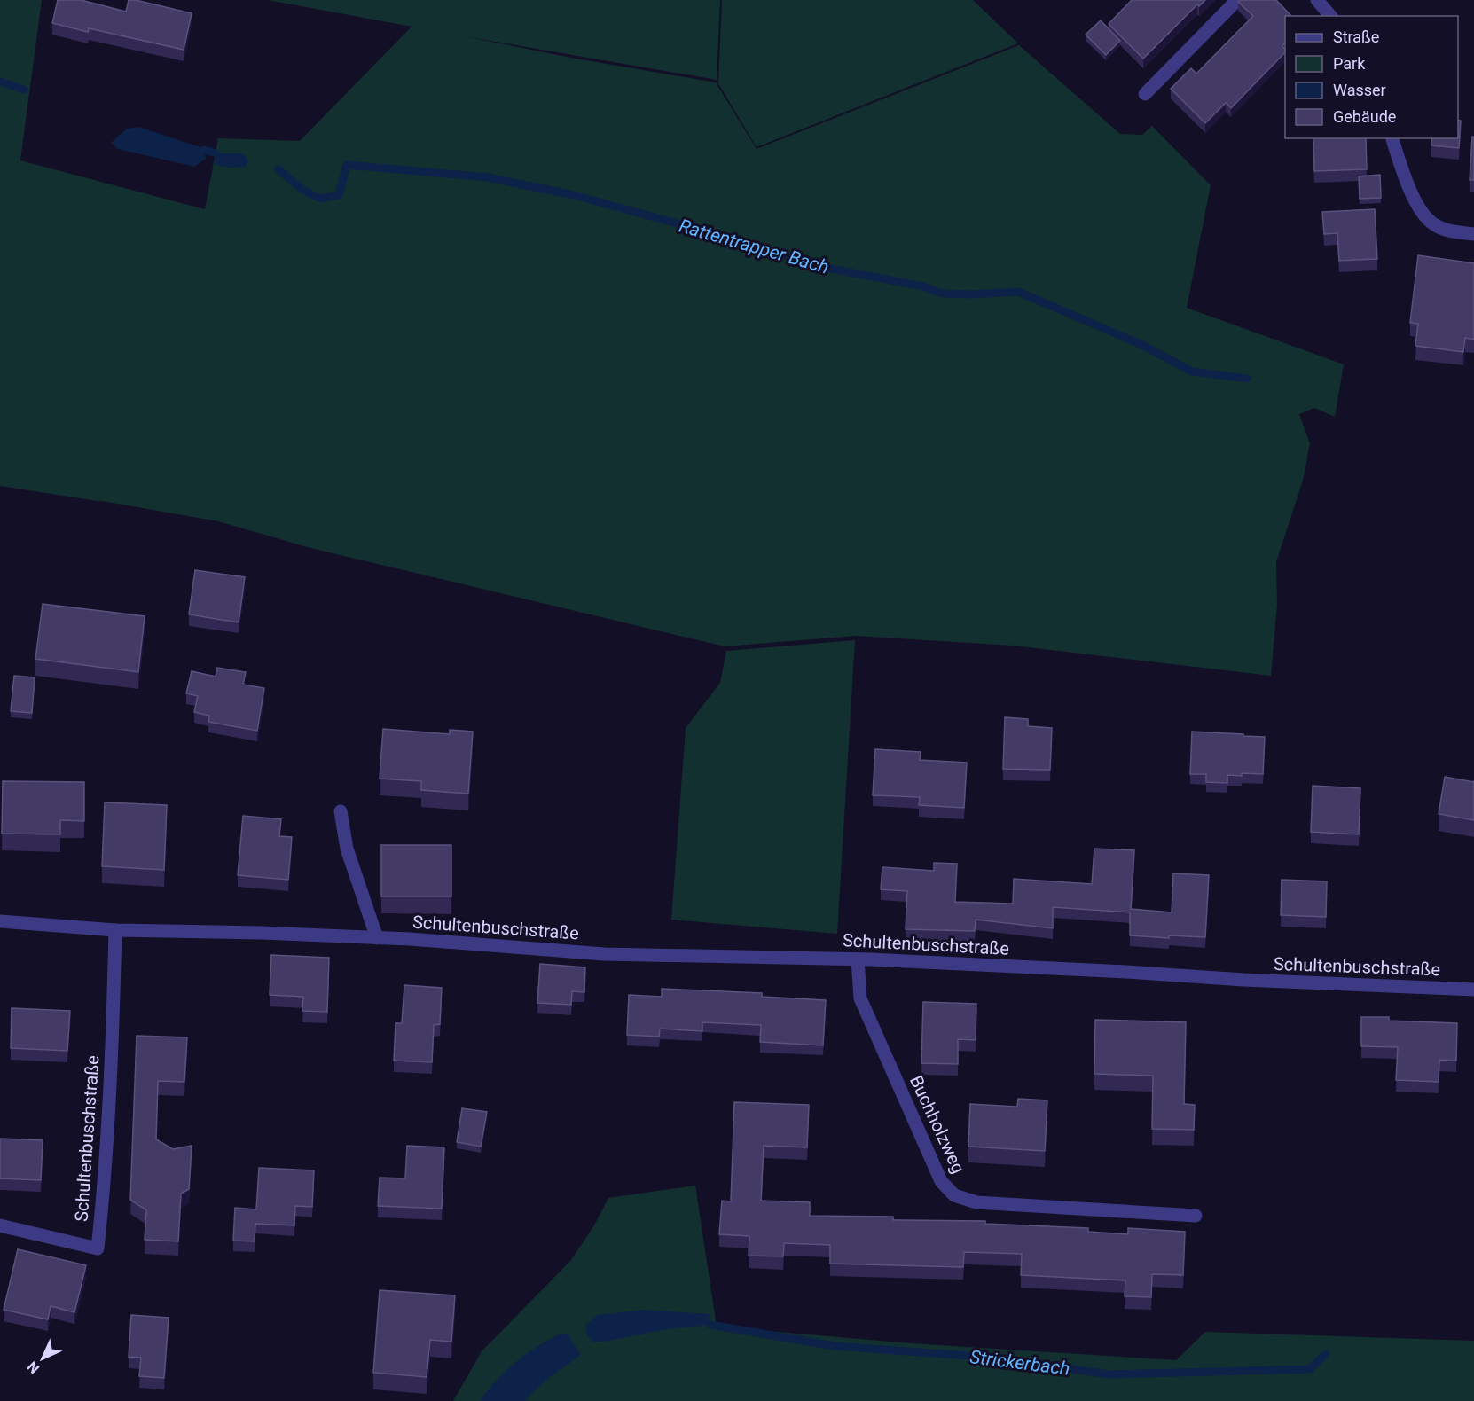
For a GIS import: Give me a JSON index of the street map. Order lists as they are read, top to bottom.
{
  "streets": {
    "street": ["Schultenbuschstraße", "Buchholzweg"]
  },
  "crossings": [
    ["Schultenbuschstraße", "Buchholzweg"]
  ],
  "water": ["Rattentrapper Bach", "Strickerbach"],
  "legend": [
    "Straße",
    "Park",
    "Wasser",
    "Gebäude"
  ],
  "north": "bottom left"
}
